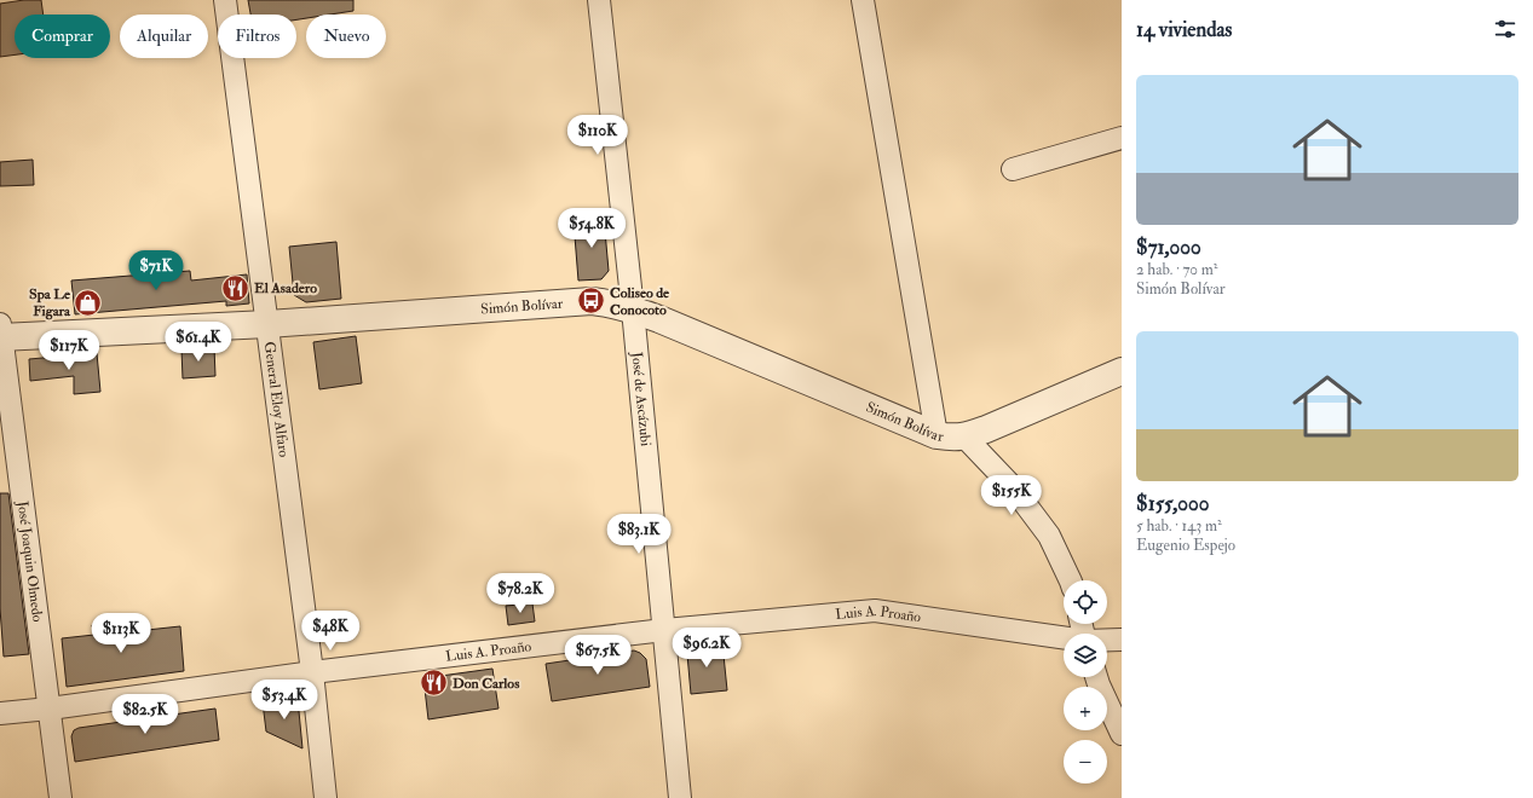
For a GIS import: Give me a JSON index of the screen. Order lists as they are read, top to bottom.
{
  "streets": {
    "street": [
      "Simón Bolívar",
      "General Eloy Alfaro",
      "José de Ascázubi",
      "José Joaquin Olmedo",
      "Luis A. Proaño"
    ]
  },
  "crossings": [
    ["Simón Bolívar", "General Eloy Alfaro"],
    ["Simón Bolívar", "José de Ascázubi"],
    ["Simón Bolívar", "José Joaquin Olmedo"],
    ["General Eloy Alfaro", "Luis A. Proaño"],
    ["José de Ascázubi", "Luis A. Proaño"],
    ["José Joaquin Olmedo", "Luis A. Proaño"]
  ],
  "places": {
    "restaurant": ["El Asadero", "Don Carlos"],
    "bus stop": ["Coliseo de Conocoto"],
    "shop": ["Spa Le Figara"]
  },
  "page": {
    "heading": "14 viviendas",
    "chip": [
      "Comprar",
      "Alquilar",
      "Filtros",
      "Nuevo"
    ],
    "list": [
      {
        "name": "$71,000",
        "note": "2 hab. · 70 m² · Simón Bolívar"
      },
      {
        "name": "$155,000",
        "note": "5 hab. · 143 m² · Eugenio Espejo"
      }
    ],
    "price": [
      "$110K",
      "$54.8K",
      "$71K",
      "$61.4K",
      "$117K",
      "$155K",
      "$83.1K",
      "$78.2K",
      "$48K",
      "$113K",
      "$96.2K",
      "$67.5K",
      "$53.4K",
      "$82.5K"
    ],
    "map_buttons": ["+", "−"]
  }
}
